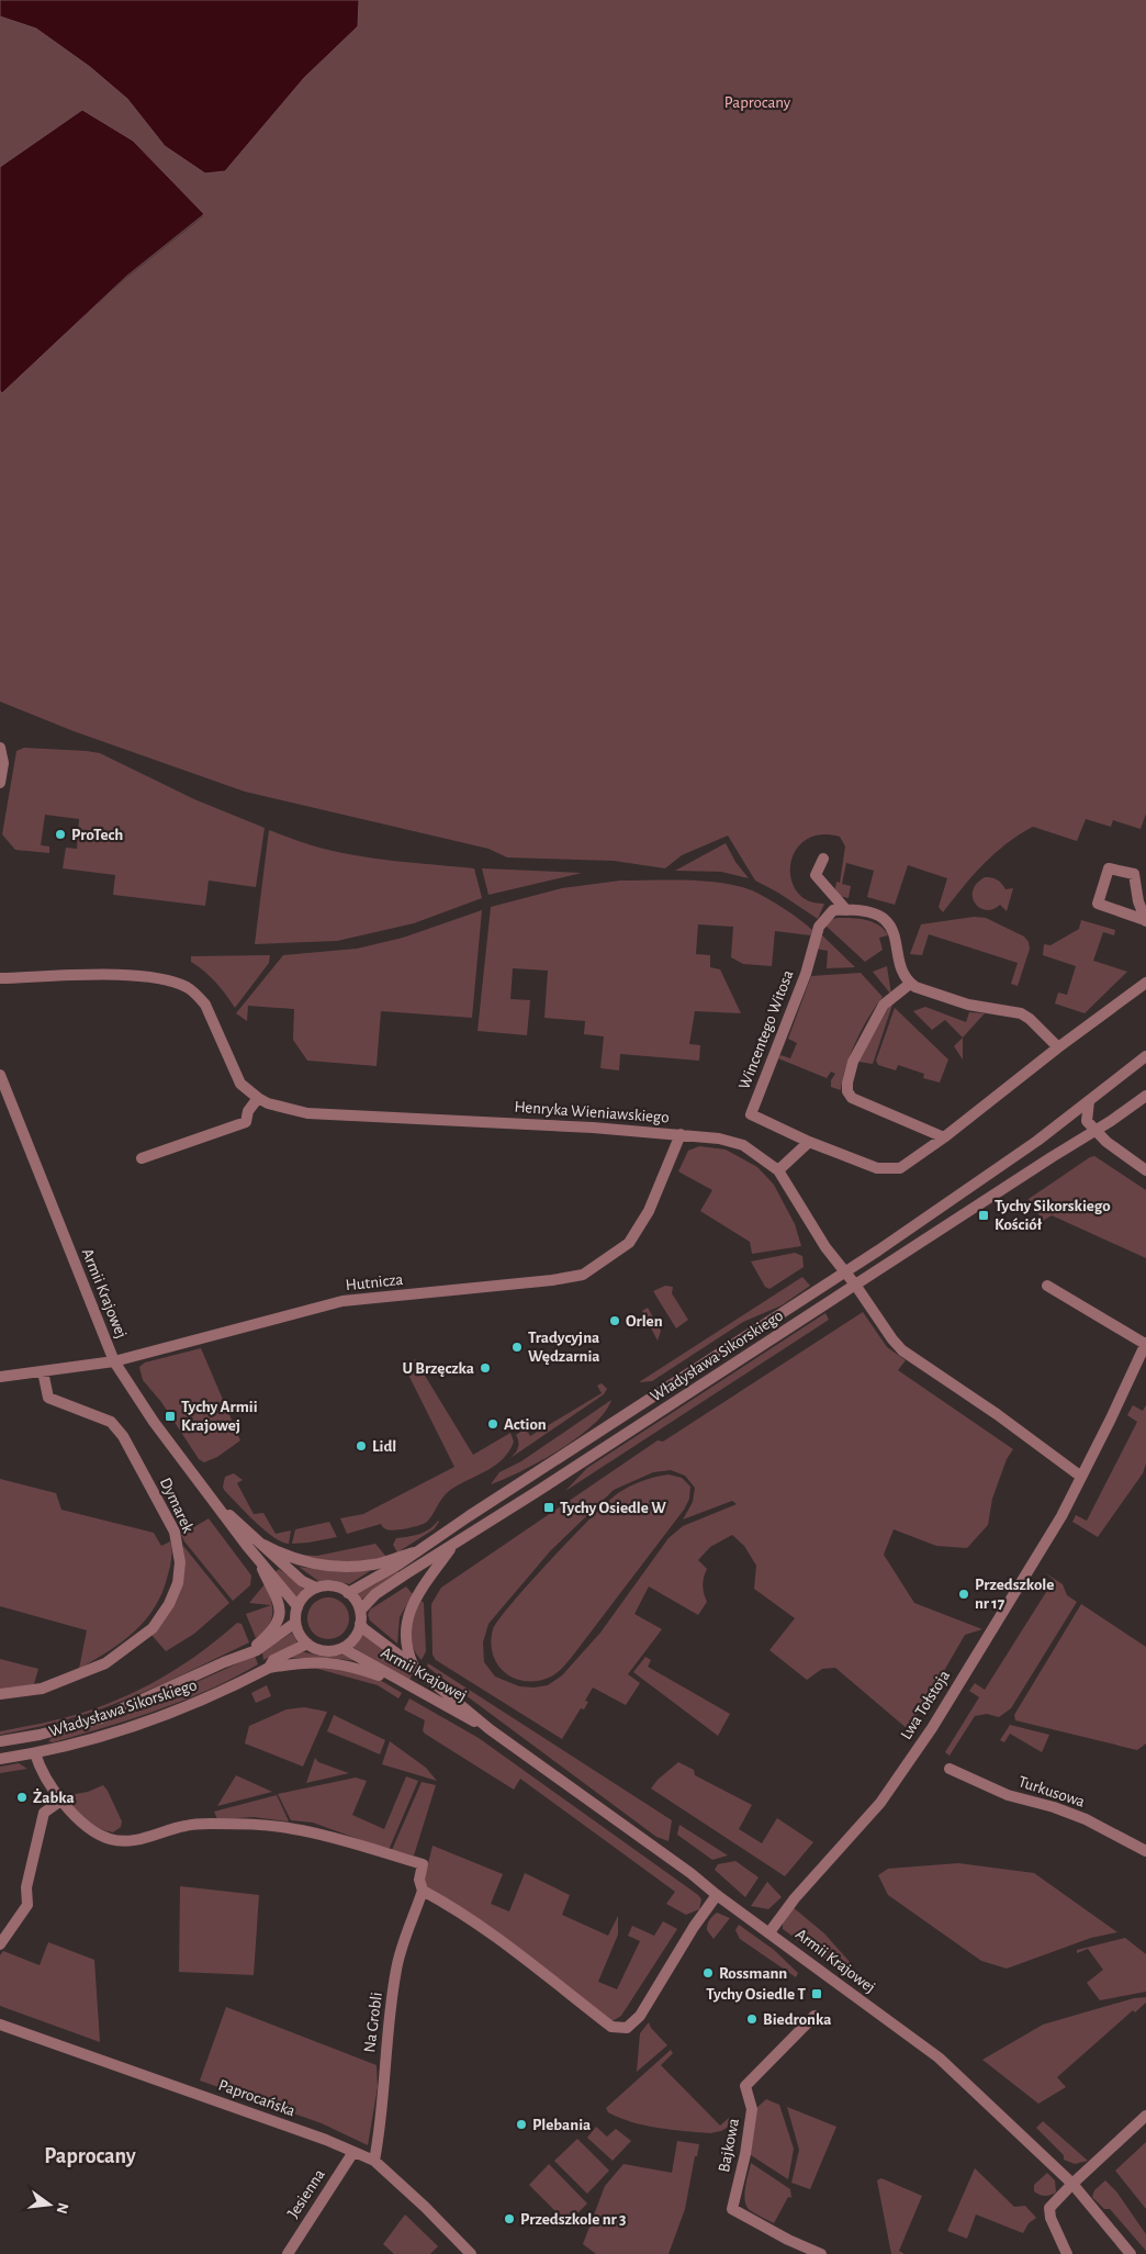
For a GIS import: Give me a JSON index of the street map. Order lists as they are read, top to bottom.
{
  "streets": {
    "street": [
      "Wincentego Witosa",
      "Henryka Wieniawskiego",
      "Hutnicza",
      "Armii Krajowej",
      "Władysława Sikorskiego",
      "Dymarek",
      "Lwa Tołstoja",
      "Turkusowa",
      "Na Grobli",
      "Paprocańska",
      "Bajkowa",
      "Jesienna"
    ]
  },
  "crossings": [
    ["Henryka Wieniawskiego", "Hutnicza"],
    ["Henryka Wieniawskiego", "Władysława Sikorskiego"],
    ["Hutnicza", "Armii Krajowej"],
    ["Hutnicza", "Dymarek"],
    ["Armii Krajowej", "Władysława Sikorskiego"],
    ["Armii Krajowej", "Lwa Tołstoja"],
    ["Na Grobli", "Paprocańska"],
    ["Paprocańska", "Jesienna"]
  ],
  "districts": ["Paprocany"],
  "parks": ["Paprocany"],
  "places": {
    "other": [
      "ProTech",
      "Orlen",
      "Tradycyjna Wędzarnia",
      "U Brzęczka",
      "Action",
      "Lidl",
      "Przedszkole nr 17",
      "Żabka",
      "Rossmann",
      "Biedronka",
      "Plebania",
      "Przedszkole nr 3"
    ],
    "transit": [
      "Tychy Sikorskiego Kościół",
      "Tychy Armii Krajowej",
      "Tychy Osiedle W",
      "Tychy Osiedle T"
    ]
  },
  "north": "right"
}
